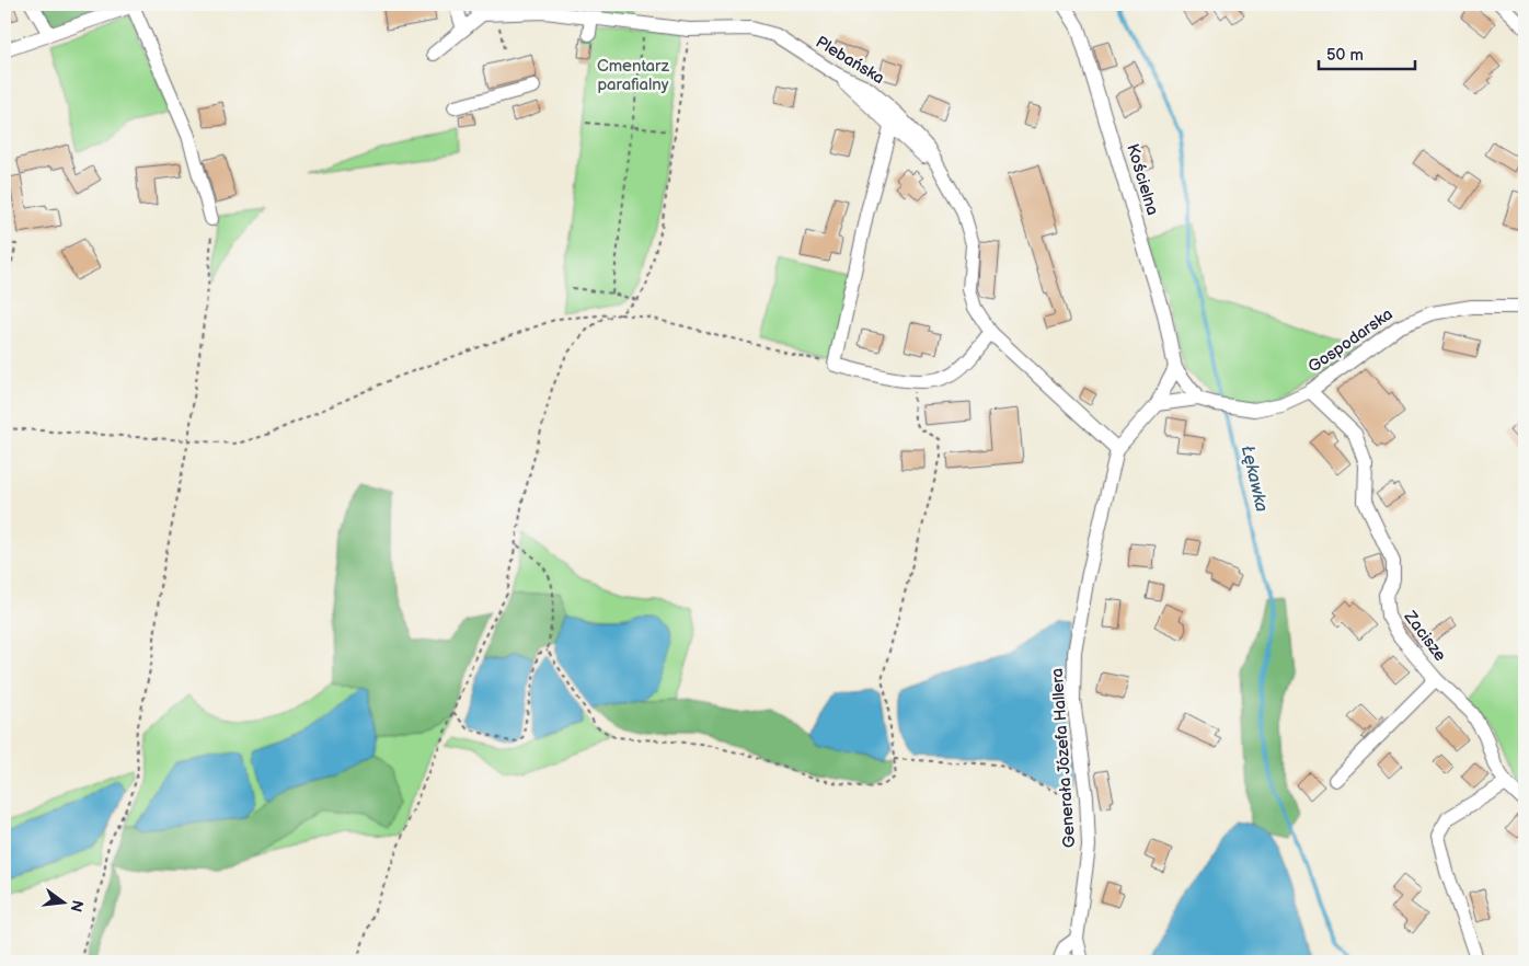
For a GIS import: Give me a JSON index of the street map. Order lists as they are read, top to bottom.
{
  "streets": {
    "street": [
      "Plebańska",
      "Kościelna",
      "Gospodarska",
      "Zacisze",
      "Generała Józefa Hallera"
    ]
  },
  "crossings": [
    ["Plebańska", "Generała Józefa Hallera"],
    ["Kościelna", "Generała Józefa Hallera"],
    ["Gospodarska", "Zacisze"]
  ],
  "water": ["Łękawka"],
  "parks": ["Cmentarz parafialny"],
  "scale_bar": "50 m",
  "north": "right"
}
